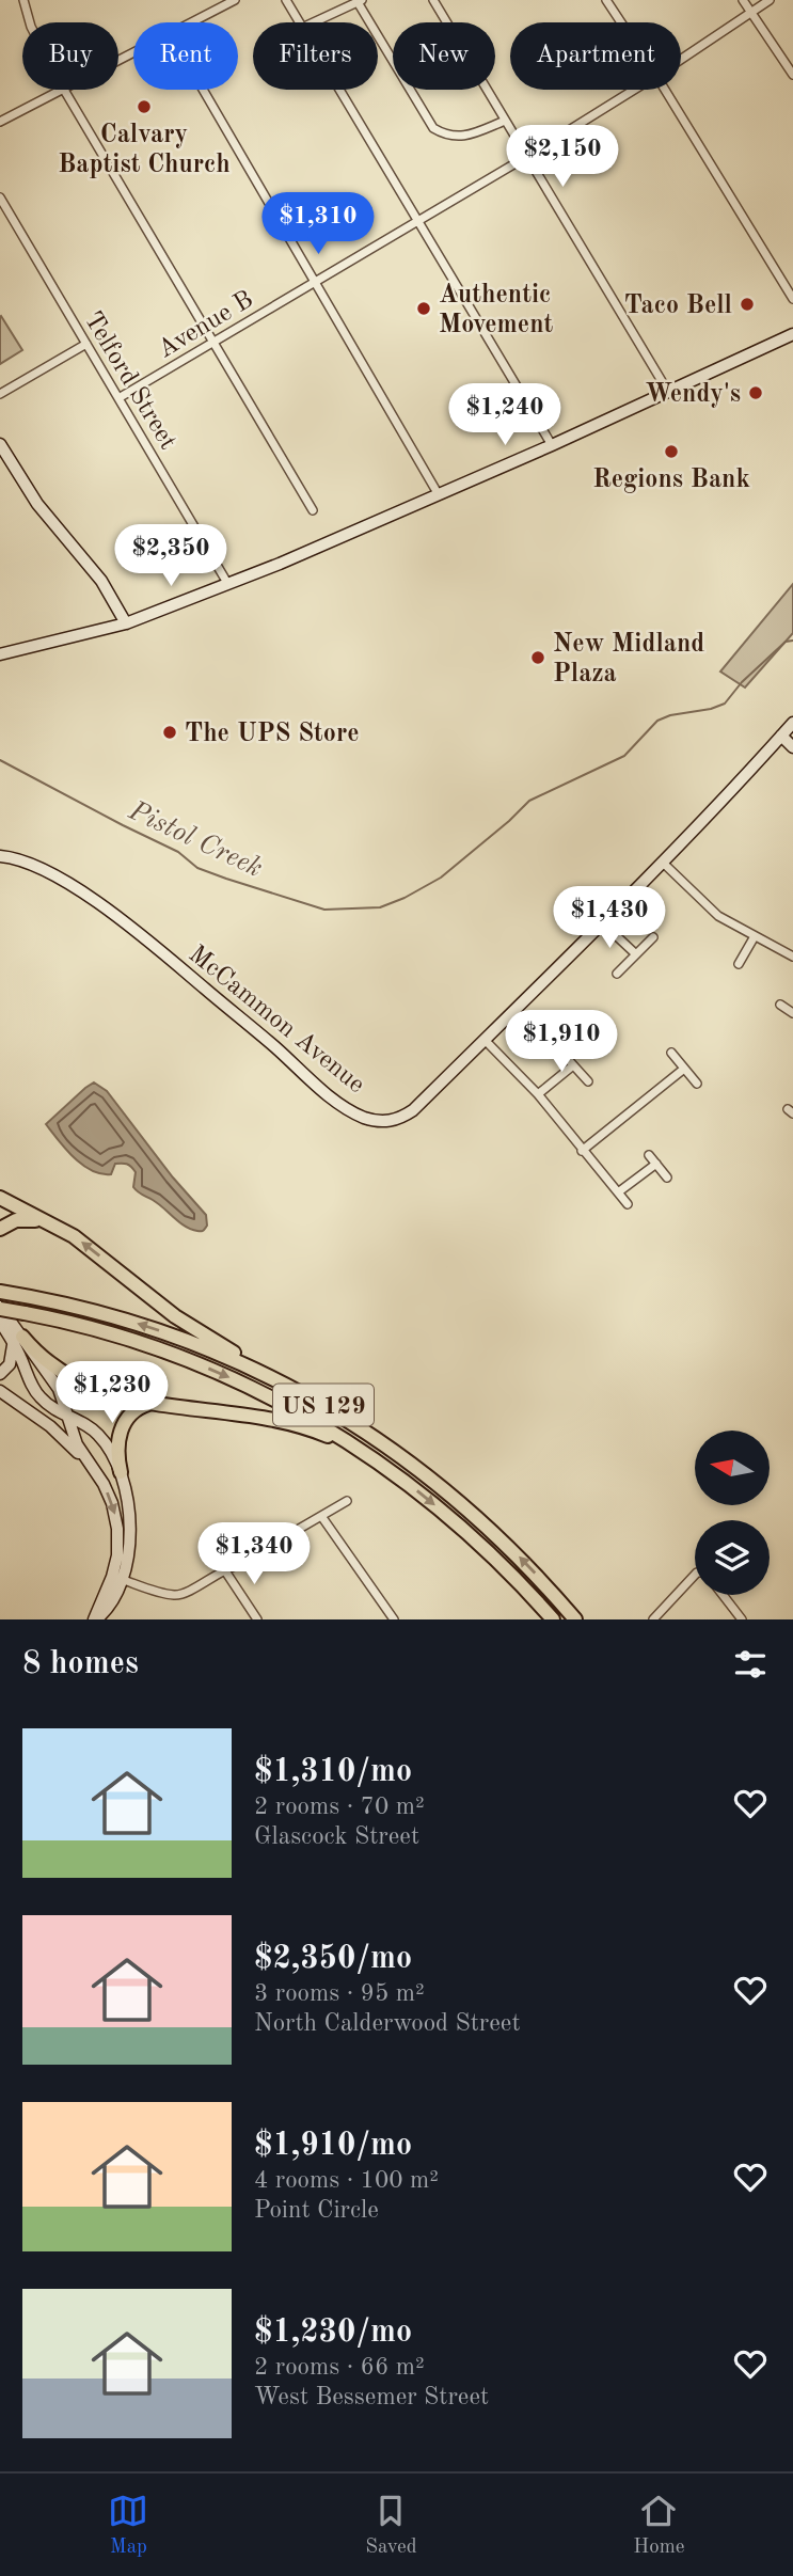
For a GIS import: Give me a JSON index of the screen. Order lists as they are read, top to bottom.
{
  "streets": {
    "highway": ["US 129"],
    "main road": ["McCammon Avenue"],
    "street": ["Avenue B", "Telford Street"]
  },
  "crossings": [
    ["Avenue B", "Telford Street"]
  ],
  "water": ["Pistol Creek"],
  "places": [
    "Calvary Baptist Church",
    "Taco Bell",
    "Authentic Movement",
    "Wendy's",
    "Regions Bank",
    "New Midland Plaza",
    "The UPS Store"
  ],
  "north": "left",
  "page": {
    "chip": [
      "Buy",
      "Rent",
      "Filters",
      "New",
      "Apartment"
    ],
    "price": [
      "$2,150",
      "$1,310",
      "$1,240",
      "$2,350",
      "$1,430",
      "$1,910",
      "$1,230",
      "$1,340"
    ],
    "heading": "8 homes",
    "list": [
      {
        "name": "$1,310/mo",
        "note": "2 rooms · 70 m² · Glascock Street"
      },
      {
        "name": "$2,350/mo",
        "note": "3 rooms · 95 m² · North Calderwood Street"
      },
      {
        "name": "$1,910/mo",
        "note": "4 rooms · 100 m² · Point Circle"
      },
      {
        "name": "$1,230/mo",
        "note": "2 rooms · 66 m² · West Bessemer Street"
      }
    ],
    "tabs": ["Map", "Saved", "Home"]
  }
}
